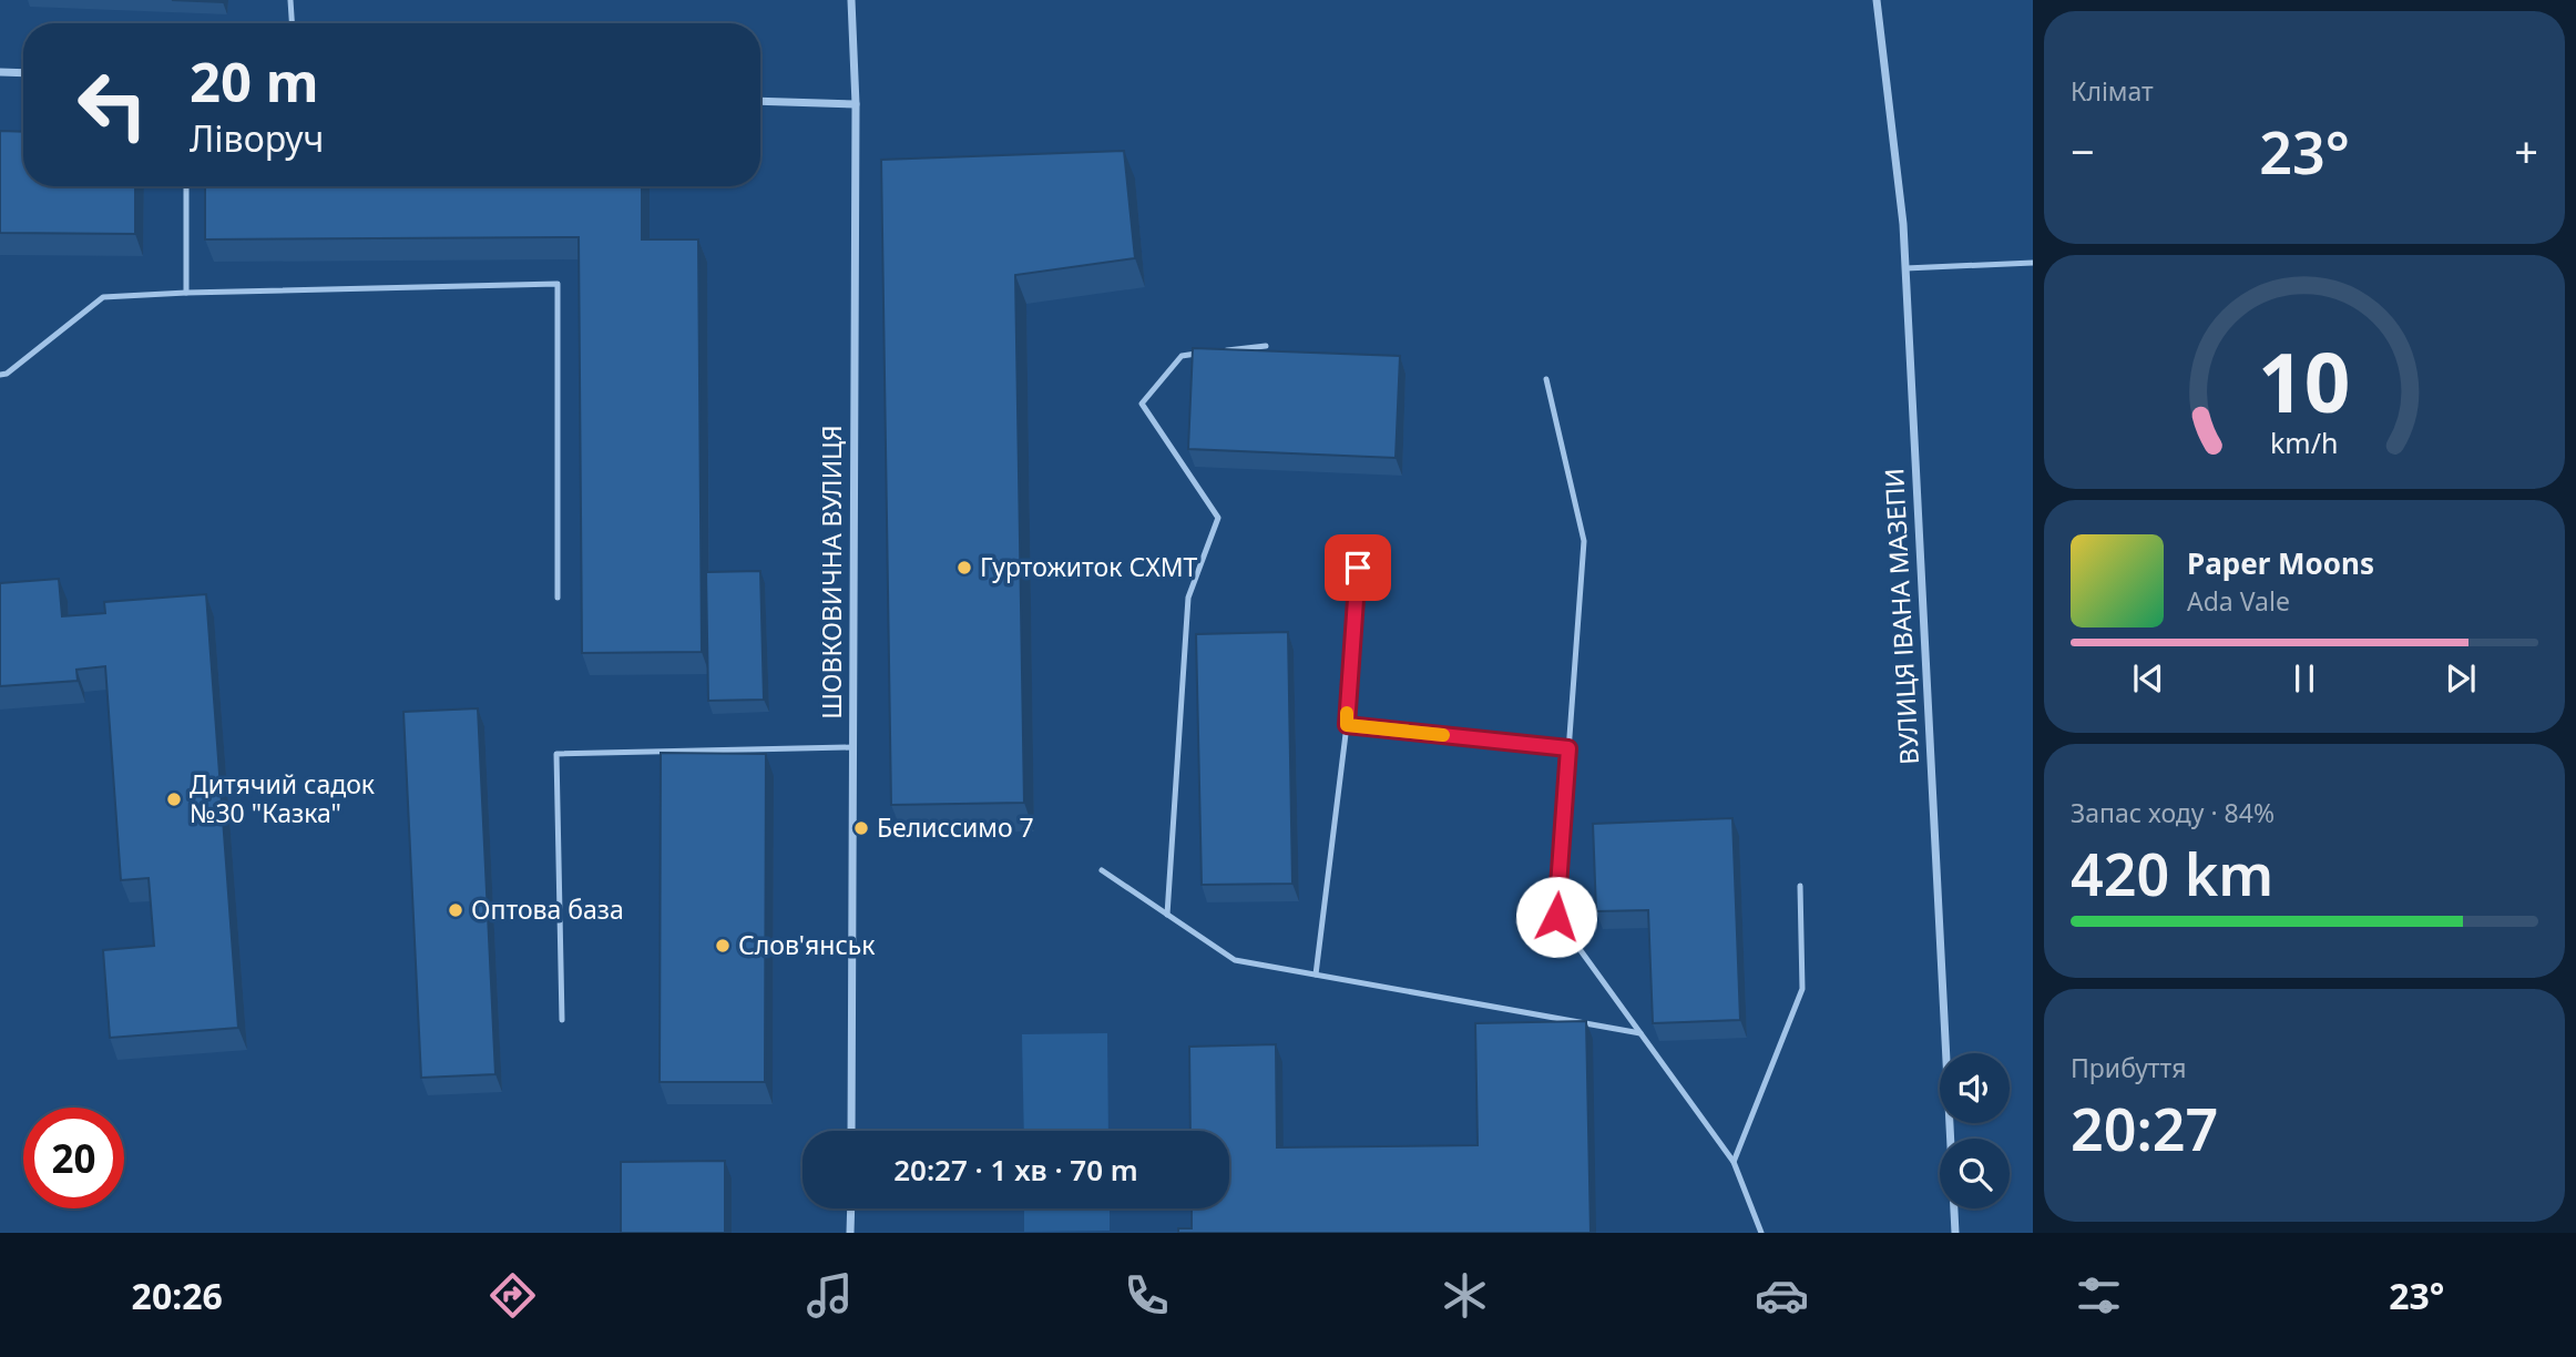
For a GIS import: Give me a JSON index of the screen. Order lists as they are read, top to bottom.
{
  "streets": {
    "street": ["ШОВКОВИЧНА ВУЛИЦЯ", "ВУЛИЦЯ ІВАНА МАЗЕПИ"]
  },
  "places": [
    "Гуртожиток СХМТ",
    "Дитячий садок №30 \"Казка\"",
    "Белиссимо 7",
    "Оптова база",
    "Слов'янськ"
  ],
  "page": {
    "tile": [
      "Клімат",
      ["Запас ходу · 84%", "420 km"],
      ["Прибуття", "20:27"]
    ],
    "turn": ["20 m", "Ліворуч"],
    "heat": ["−", "23°", "+"],
    "song": ["Paper Moons", "Ada Vale"],
    "limit": "20",
    "trip": "20:27 · 1 хв · 70 m",
    "tabs": ["20:26", "23°"],
    "gauge": ["10", "km/h"]
  }
}
